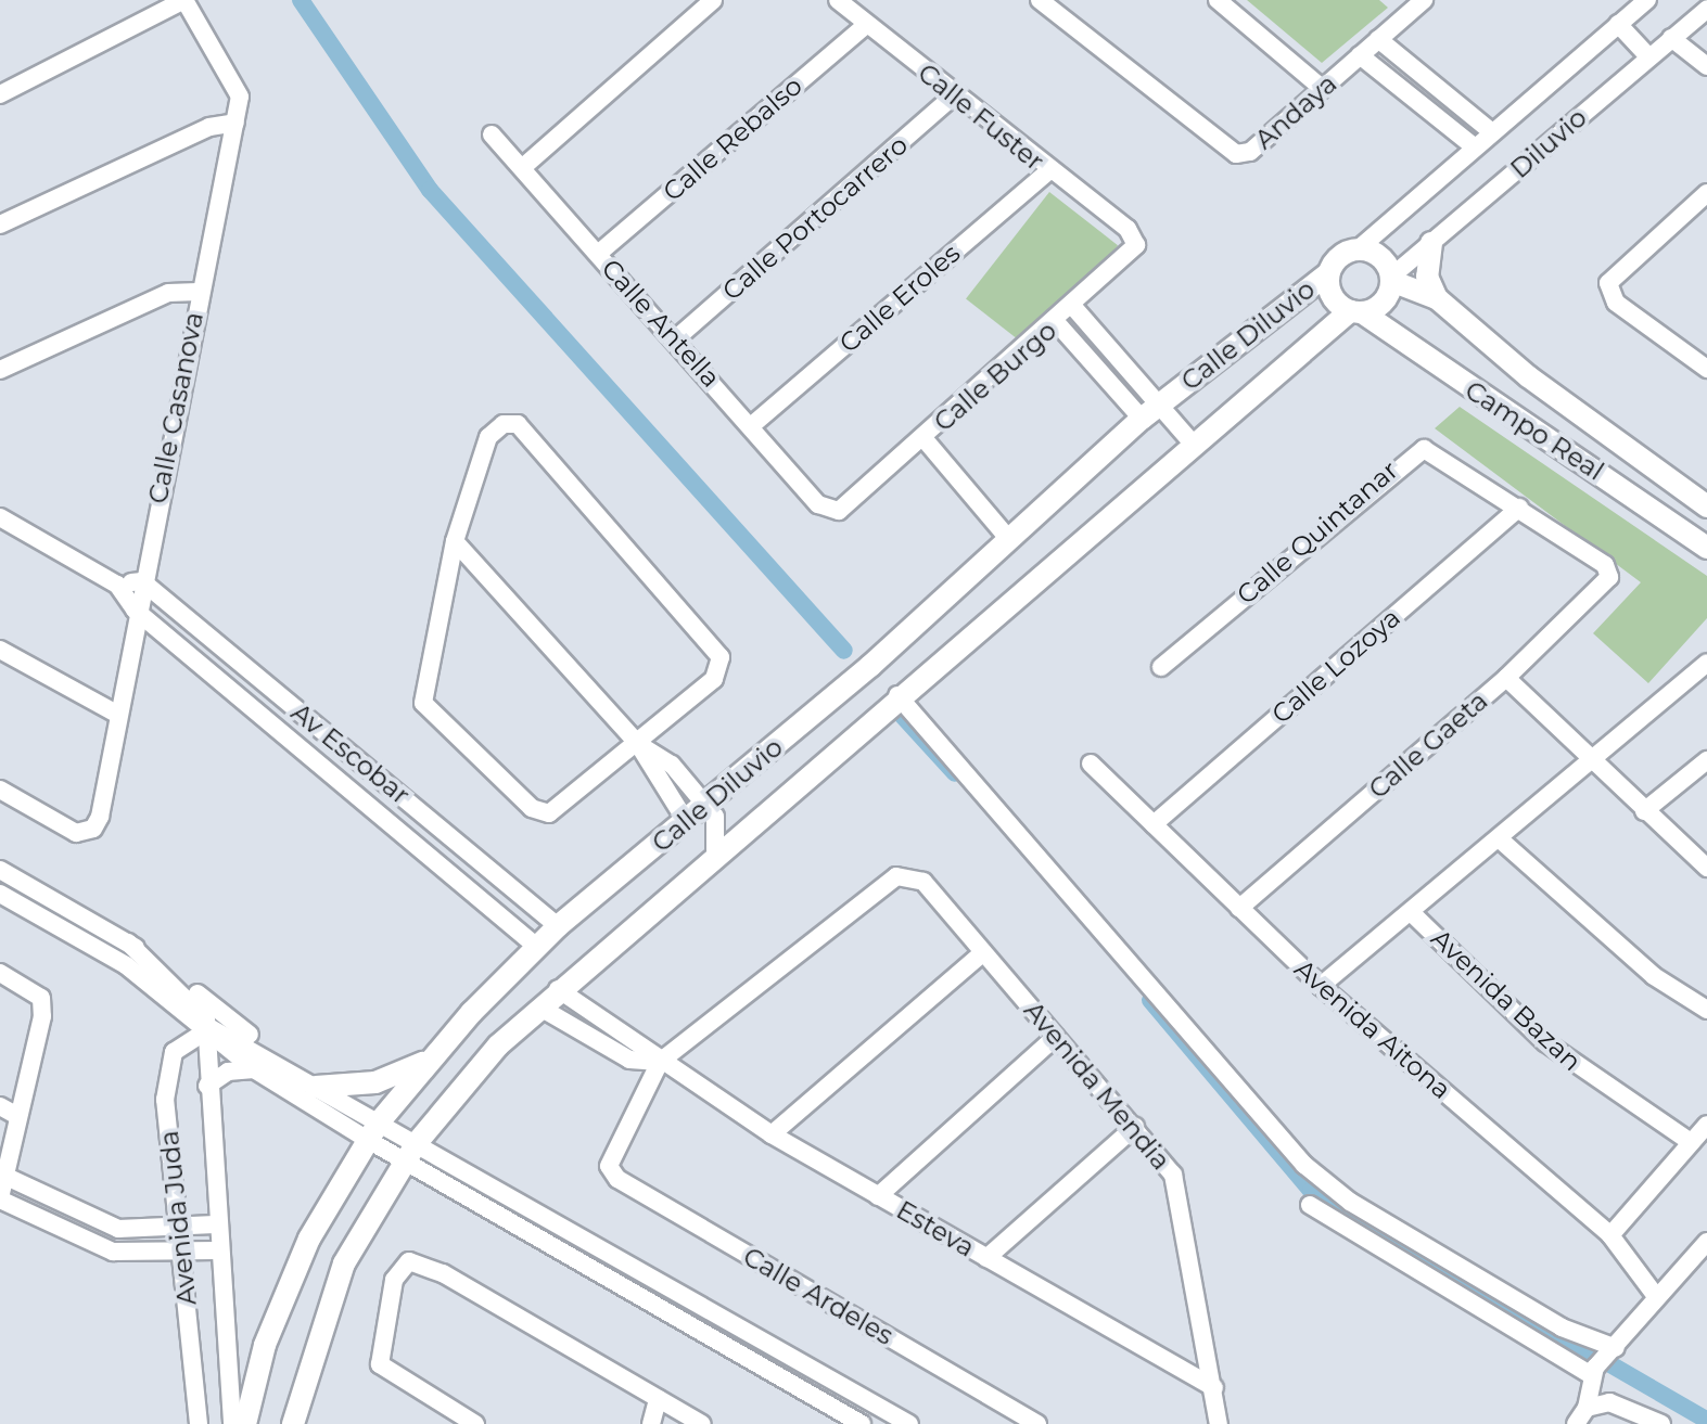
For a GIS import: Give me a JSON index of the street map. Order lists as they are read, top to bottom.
{
  "streets": {
    "street": [
      "Andaya",
      "Calle Fuster",
      "Calle Rebalso",
      "Diluvio",
      "Calle Portocarrero",
      "Calle Eroles",
      "Calle Antella",
      "Calle Diluvio",
      "Calle Burgo",
      "Calle Casanova",
      "Campo Real",
      "Calle Quintanar",
      "Calle Lozoya",
      "Calle Gaeta",
      "Av Escobar",
      "Avenida Bazan",
      "Avenida Aitona",
      "Avenida Mendia",
      "Avenida Juda",
      "Esteva",
      "Calle Ardeles"
    ]
  },
  "crossings": [
    ["Calle Fuster", "Calle Rebalso"],
    ["Calle Fuster", "Calle Portocarrero"],
    ["Calle Fuster", "Calle Eroles"],
    ["Calle Fuster", "Calle Burgo"],
    ["Calle Rebalso", "Calle Antella"],
    ["Diluvio", "Calle Diluvio"],
    ["Diluvio", "Campo Real"],
    ["Calle Portocarrero", "Calle Antella"],
    ["Calle Eroles", "Calle Antella"],
    ["Calle Antella", "Calle Burgo"],
    ["Calle Diluvio", "Campo Real"],
    ["Calle Diluvio", "Av Escobar"],
    ["Calle Diluvio", "Avenida Juda"],
    ["Calle Diluvio", "Esteva"],
    ["Calle Casanova", "Av Escobar"],
    ["Calle Quintanar", "Calle Lozoya"],
    ["Calle Quintanar", "Calle Gaeta"],
    ["Calle Lozoya", "Avenida Aitona"],
    ["Calle Gaeta", "Avenida Aitona"],
    ["Avenida Mendia", "Esteva"],
    ["Avenida Mendia", "Calle Ardeles"],
    ["Esteva", "Calle Ardeles"]
  ]
}
